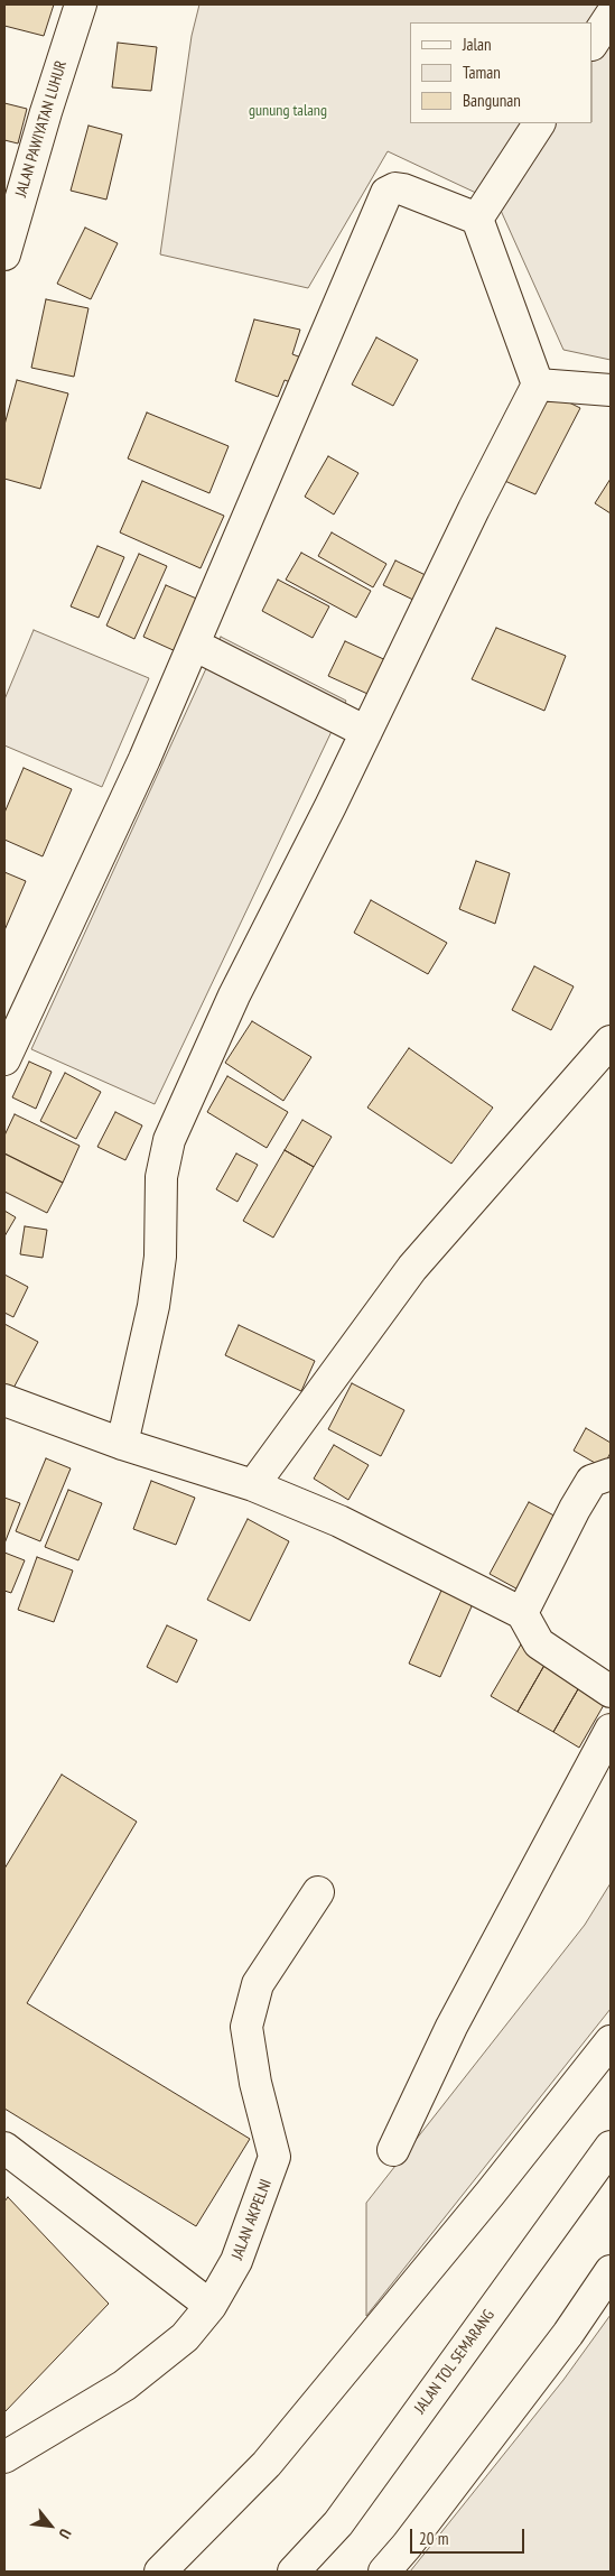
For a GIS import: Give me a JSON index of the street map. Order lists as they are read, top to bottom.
{
  "streets": {
    "main road": ["JALAN PAWIYATAN LUHUR", "JALAN AKPELNI", "JALAN TOL SEMARANG"]
  },
  "parks": ["gunung talang"],
  "legend": ["Jalan", "Taman", "Bangunan"],
  "scale_bar": "20 m",
  "north": "bottom right"
}
